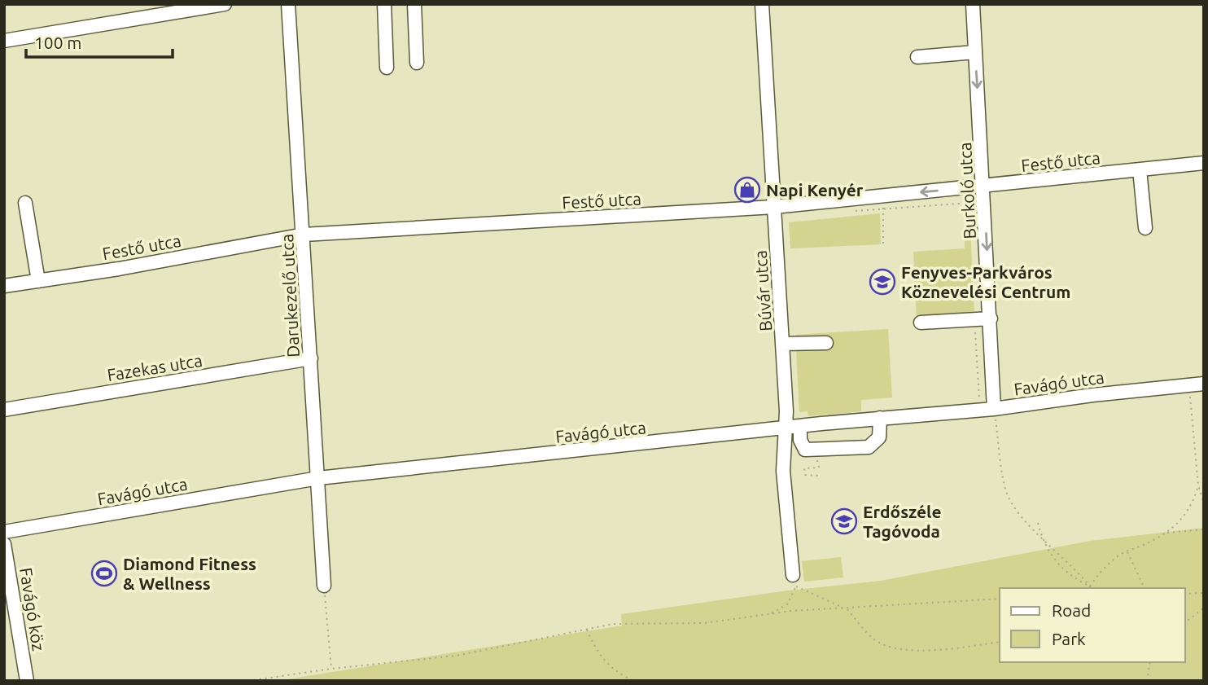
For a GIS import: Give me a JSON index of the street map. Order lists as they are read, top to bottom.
{
  "streets": {
    "street": [
      "Festő utca",
      "Burkoló utca",
      "Búvár utca",
      "Darukezelő utca",
      "Fazekas utca",
      "Favágó utca",
      "Favágó köz"
    ]
  },
  "crossings": [
    ["Festő utca", "Burkoló utca"],
    ["Festő utca", "Búvár utca"],
    ["Festő utca", "Darukezelő utca"],
    ["Burkoló utca", "Favágó utca"],
    ["Búvár utca", "Favágó utca"],
    ["Darukezelő utca", "Fazekas utca"],
    ["Darukezelő utca", "Favágó utca"]
  ],
  "one_way": ["Burkoló utca"],
  "places": {
    "shop": ["Napi Kenyér"],
    "school or university": ["Fenyves-Parkváros Köznevelési Centrum", "Erdőszéle Tagóvoda"],
    "sports": ["Diamond Fitness & Wellness"]
  },
  "legend": ["Road", "Park"],
  "scale_bar": "100 m"
}
